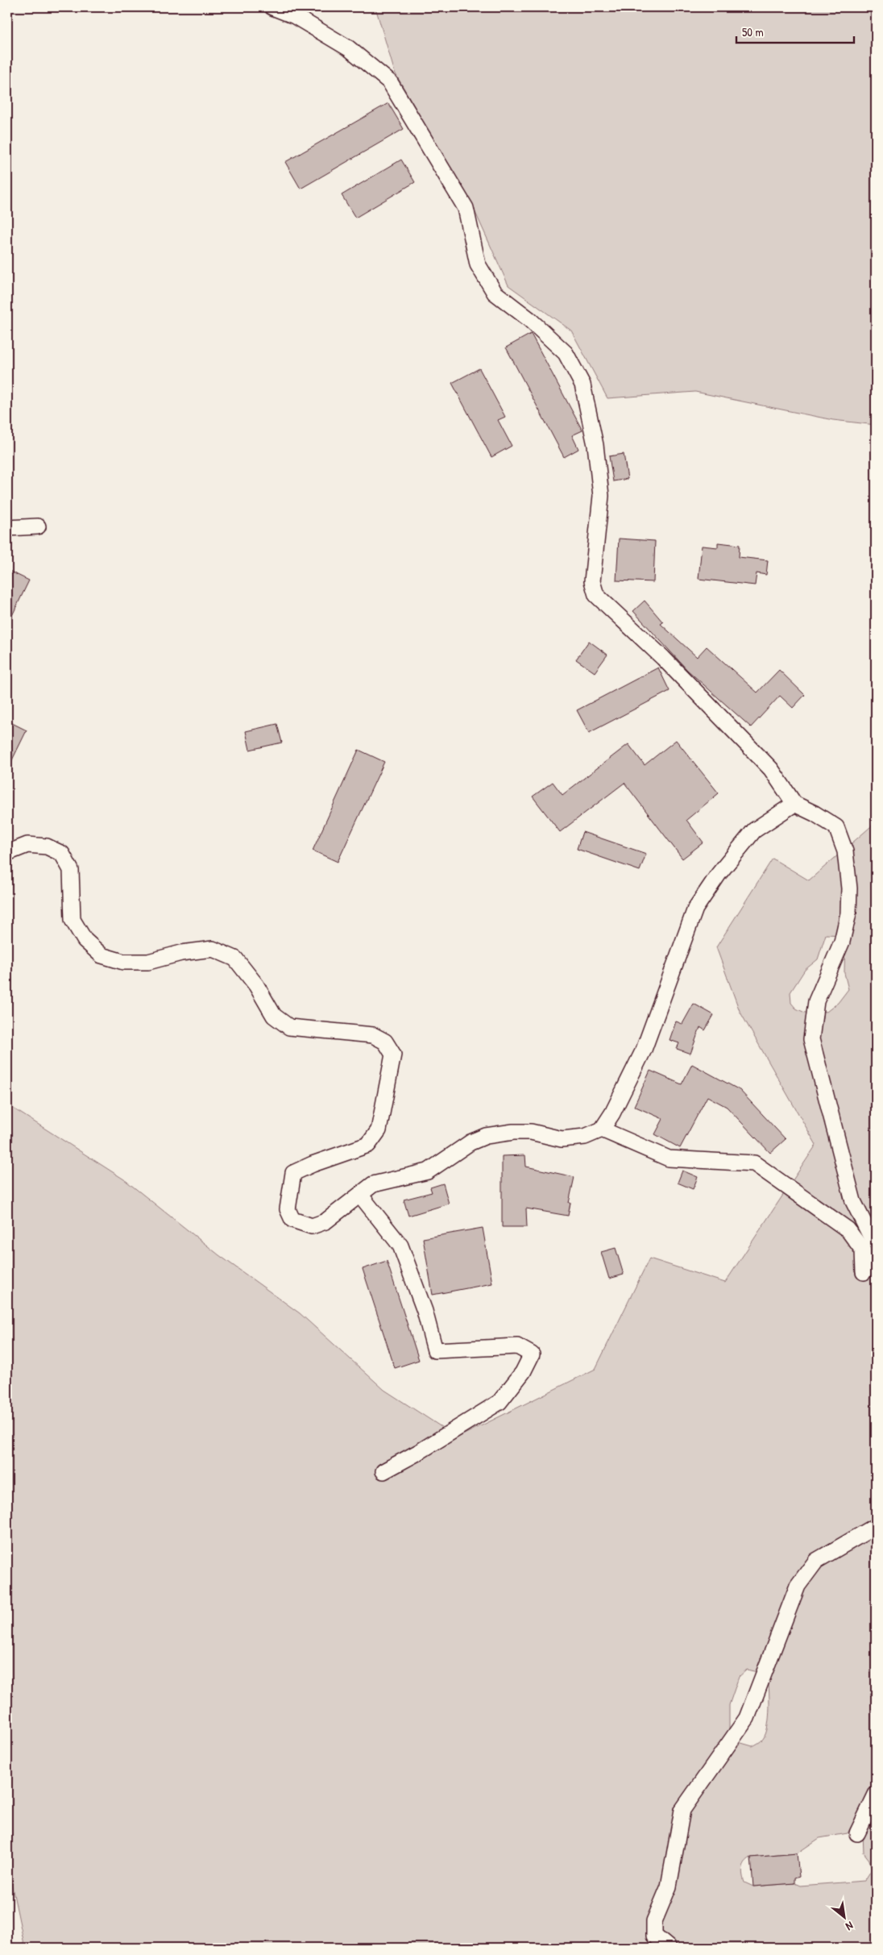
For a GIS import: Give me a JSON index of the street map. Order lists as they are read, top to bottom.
{
  "scale_bar": "50 m",
  "north": "bottom right"
}
